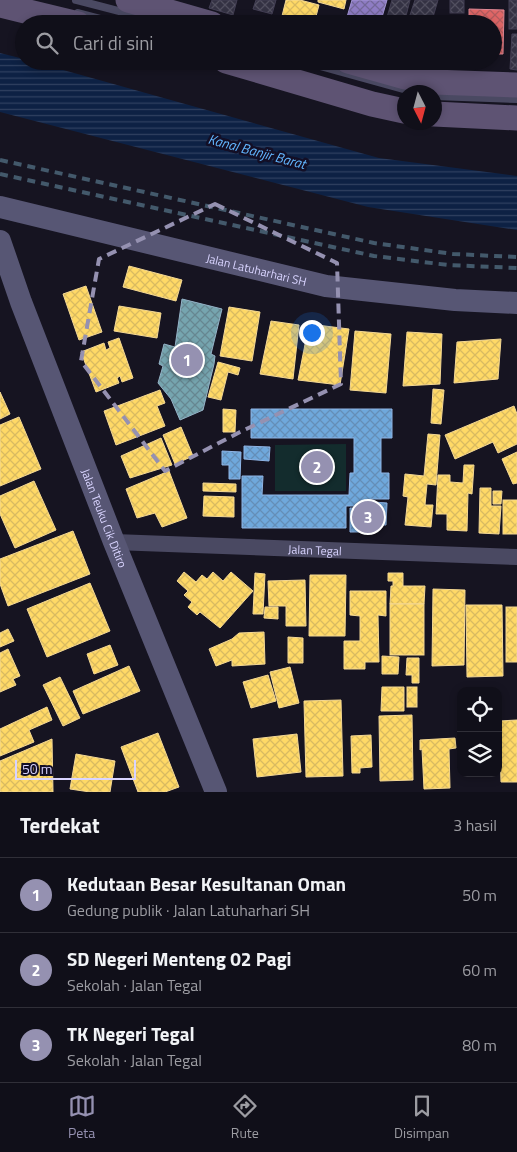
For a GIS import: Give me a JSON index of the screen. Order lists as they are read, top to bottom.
{
  "streets": {
    "main road": ["Jalan Latuharhari SH", "Jalan Teuku Cik Ditiro"],
    "street": ["Jalan Tegal"]
  },
  "crossings": [
    ["Jalan Teuku Cik Ditiro", "Jalan Tegal"]
  ],
  "water": ["Kanal Banjir Barat"],
  "scale_bar": "50 m",
  "north": "bottom",
  "page": {
    "search": "Cari di sini",
    "pins": ["1", "2", "3"],
    "scale": "50 m",
    "heading": ["Terdekat", "3 hasil"],
    "list": [
      {
        "mark": "1",
        "name": "Kedutaan Besar Kesultanan Oman",
        "note": "Gedung publik · Jalan Latuharhari SH",
        "value": "50 m"
      },
      {
        "mark": "2",
        "name": "SD Negeri Menteng 02 Pagi",
        "note": "Sekolah · Jalan Tegal",
        "value": "60 m"
      },
      {
        "mark": "3",
        "name": "TK Negeri Tegal",
        "note": "Sekolah · Jalan Tegal",
        "value": "80 m"
      }
    ],
    "nav": ["Peta", "Rute", "Disimpan"]
  }
}
